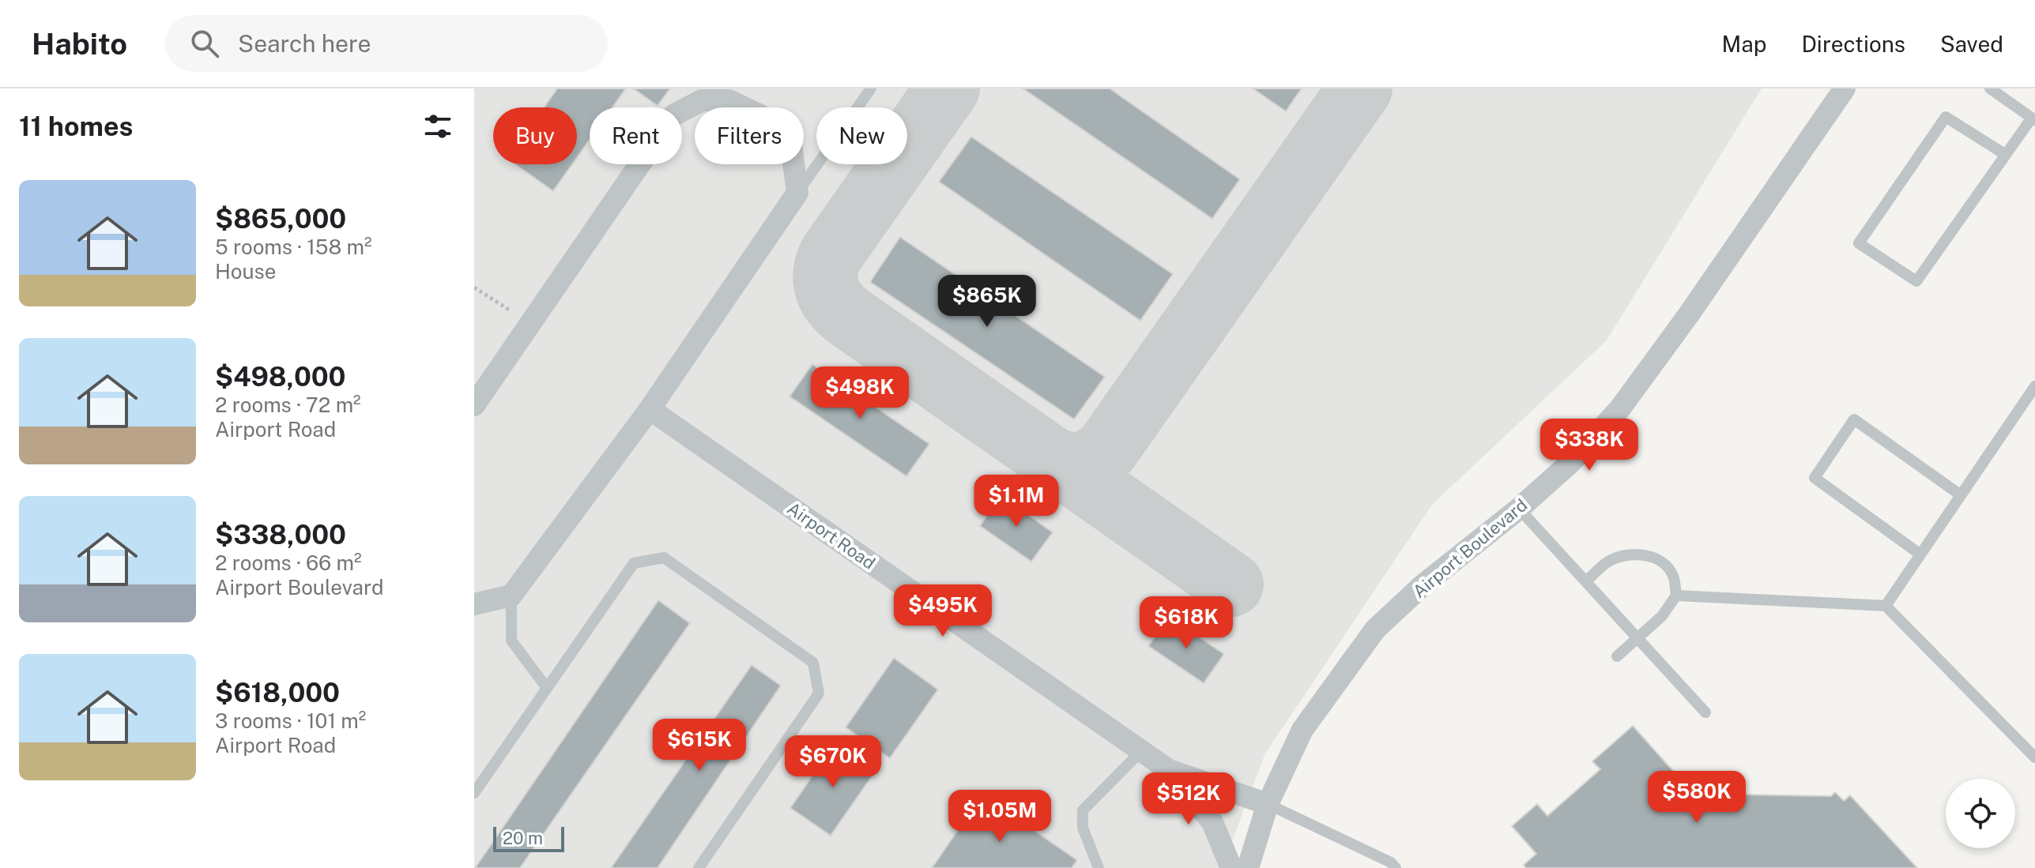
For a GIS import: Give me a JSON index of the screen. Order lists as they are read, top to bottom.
{
  "streets": {
    "street": ["Airport Road", "Airport Boulevard"]
  },
  "crossings": [
    ["Airport Road", "Airport Boulevard"]
  ],
  "scale_bar": "20 m",
  "page": {
    "header": "Habito",
    "search": "Search here",
    "nav": ["Map", "Directions", "Saved"],
    "heading": "11 homes",
    "chip": [
      "Buy",
      "Rent",
      "Filters",
      "New"
    ],
    "list": [
      {
        "name": "$865,000",
        "note": "5 rooms · 158 m² · House"
      },
      {
        "name": "$498,000",
        "note": "2 rooms · 72 m² · Airport Road"
      },
      {
        "name": "$338,000",
        "note": "2 rooms · 66 m² · Airport Boulevard"
      },
      {
        "name": "$618,000",
        "note": "3 rooms · 101 m² · Airport Road"
      }
    ],
    "price": [
      "$865K",
      "$498K",
      "$338K",
      "$1.1M",
      "$495K",
      "$618K",
      "$615K",
      "$670K",
      "$580K",
      "$512K",
      "$1.05M"
    ],
    "scale": "20 m"
  }
}
